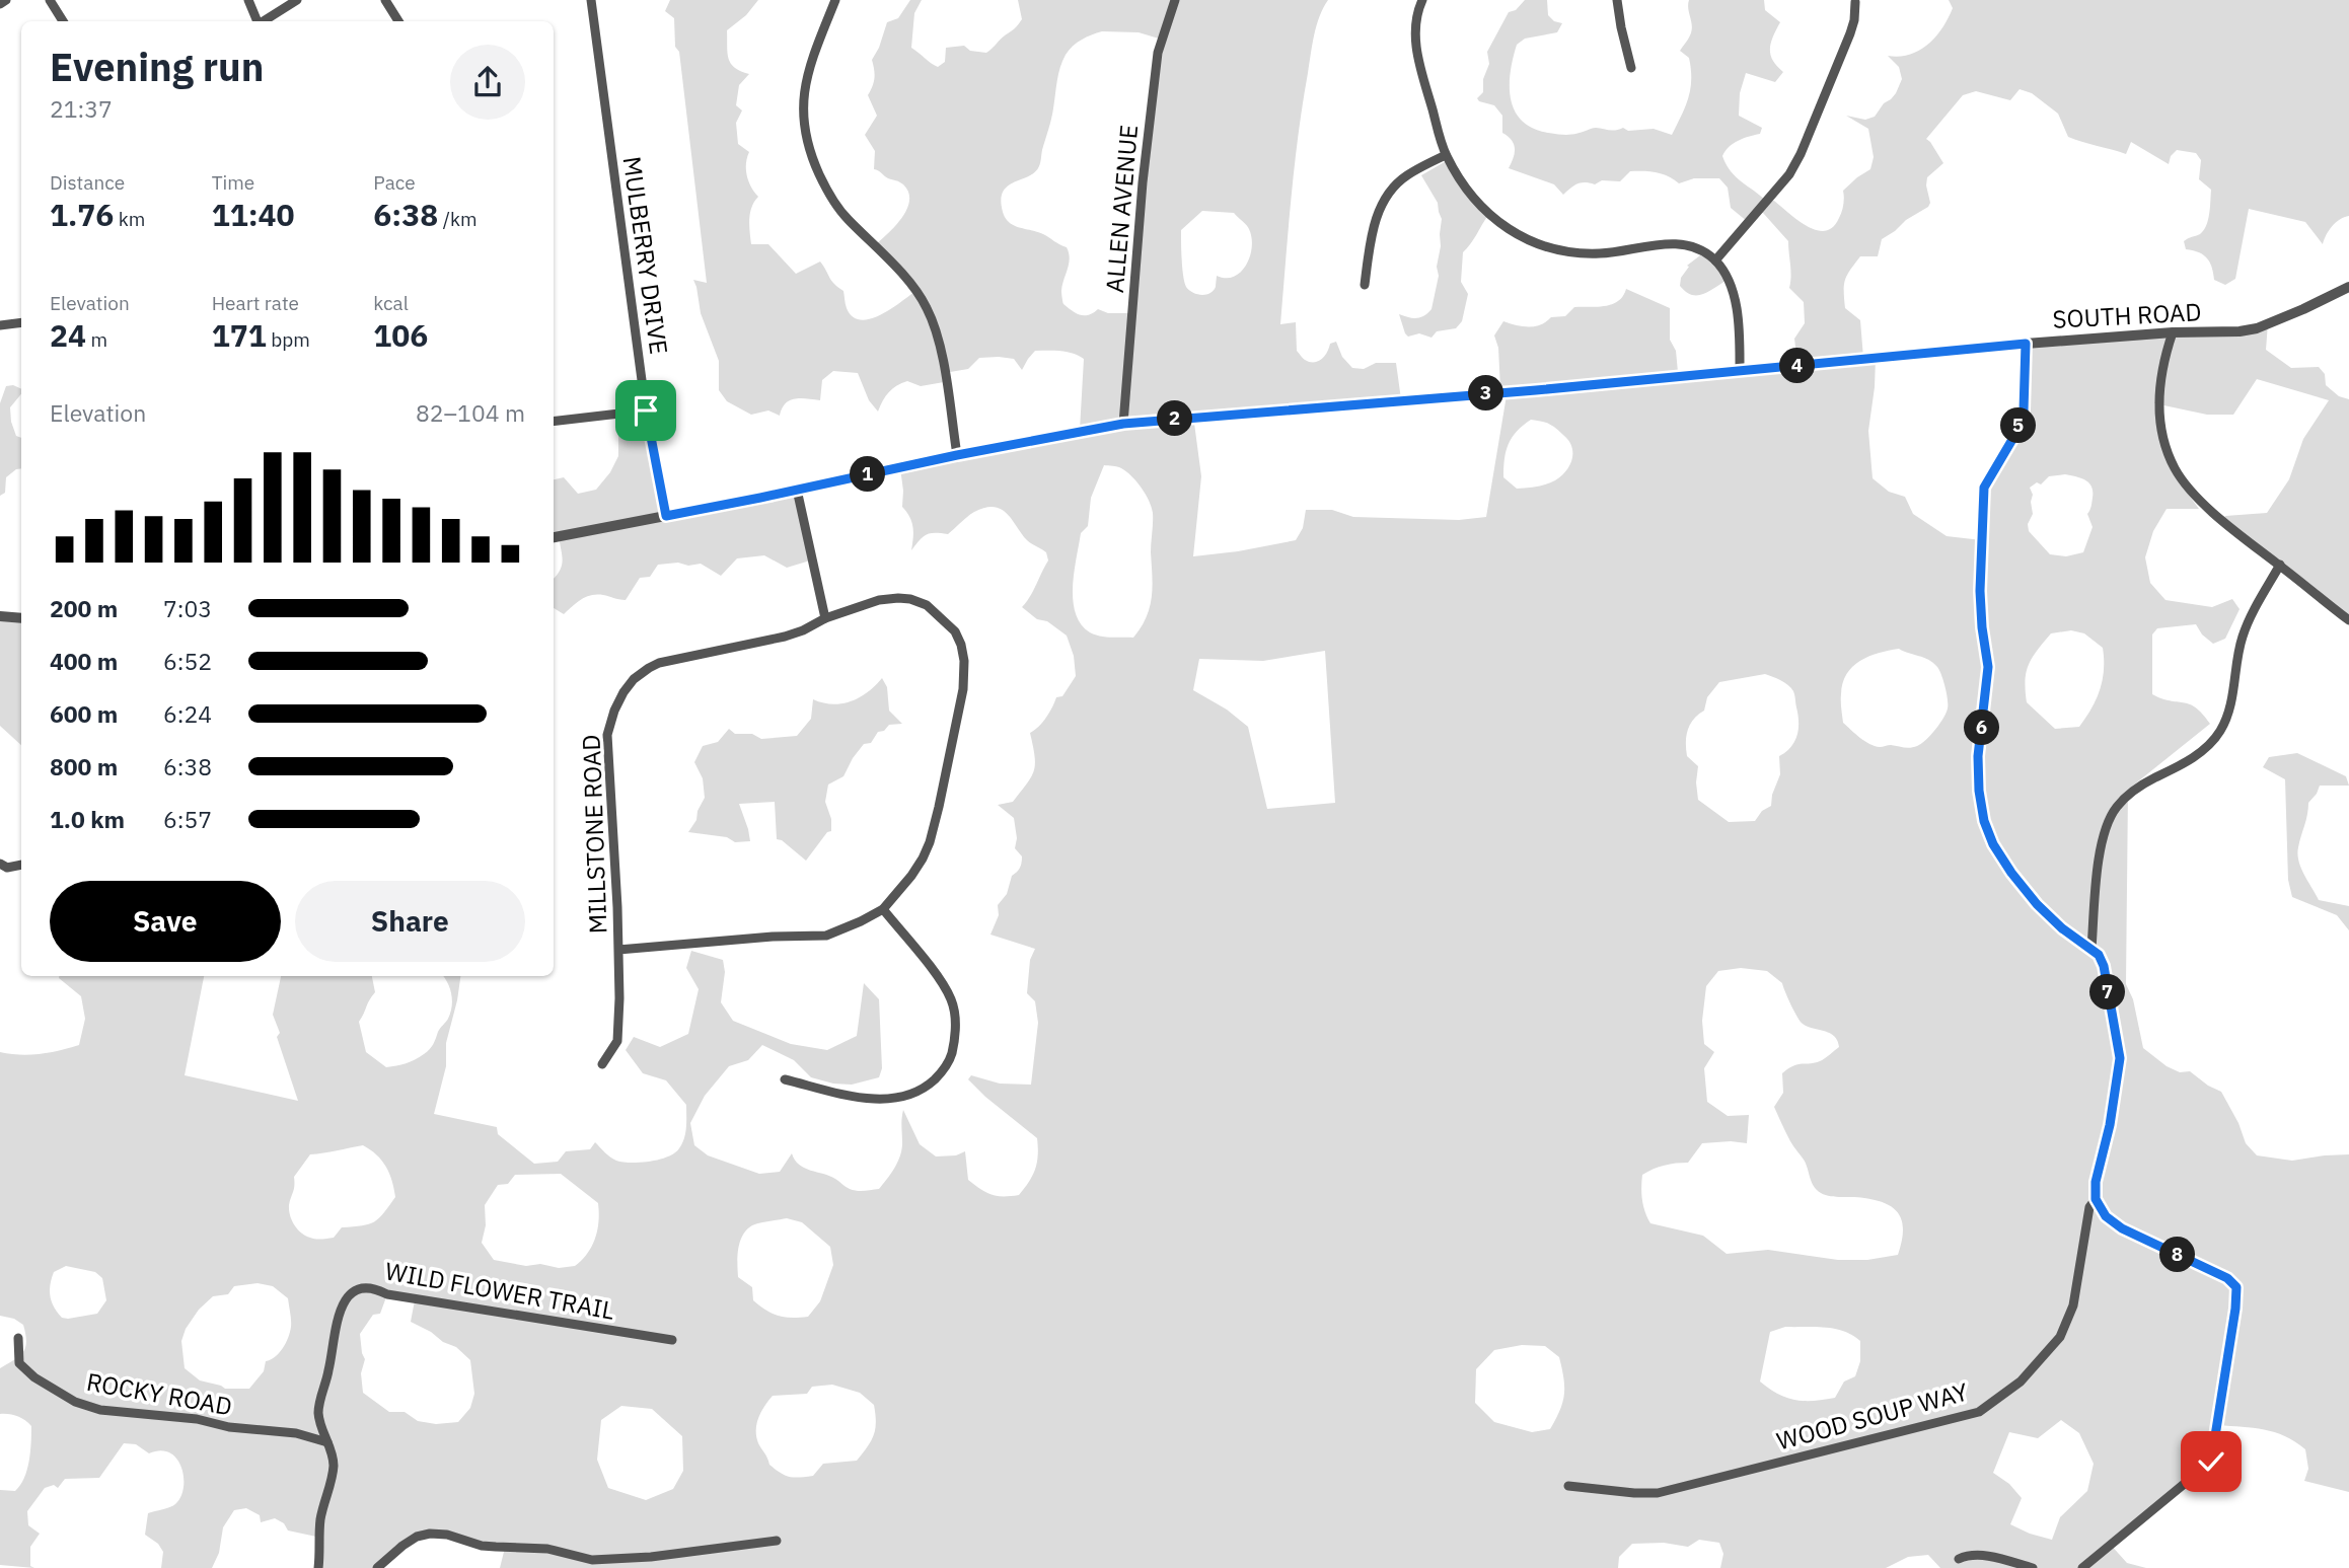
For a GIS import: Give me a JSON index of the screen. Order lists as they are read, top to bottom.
{
  "streets": {
    "street": [
      "ALLEN AVENUE",
      "MULBERRY DRIVE",
      "SOUTH ROAD",
      "MILLSTONE ROAD",
      "WILD FLOWER TRAIL",
      "ROCKY ROAD",
      "WOOD SOUP WAY"
    ]
  },
  "crossings": [
    ["ALLEN AVENUE", "SOUTH ROAD"],
    ["MULBERRY DRIVE", "SOUTH ROAD"],
    ["WILD FLOWER TRAIL", "ROCKY ROAD"]
  ],
  "page": {
    "heading": ["Evening run", "21:37"],
    "stats": [
      ["Distance", "1.76 km"],
      ["Time", "11:40"],
      ["Pace", "6:38 /km"],
      ["Elevation", "24 m"],
      ["Heart rate", "171 bpm"],
      ["kcal", "106"]
    ],
    "pins": [
      "4",
      "3",
      "2",
      "5",
      "1",
      "6",
      "7",
      "8"
    ],
    "chart": ["Elevation", "82–104 m"],
    "list": [
      {
        "name": "200 m",
        "note": "7:03"
      },
      {
        "name": "400 m",
        "note": "6:52"
      },
      {
        "name": "600 m",
        "note": "6:24"
      },
      {
        "name": "800 m",
        "note": "6:38"
      },
      {
        "name": "1.0 km",
        "note": "6:57"
      }
    ],
    "buttons": ["Save", "Share"]
  }
}
